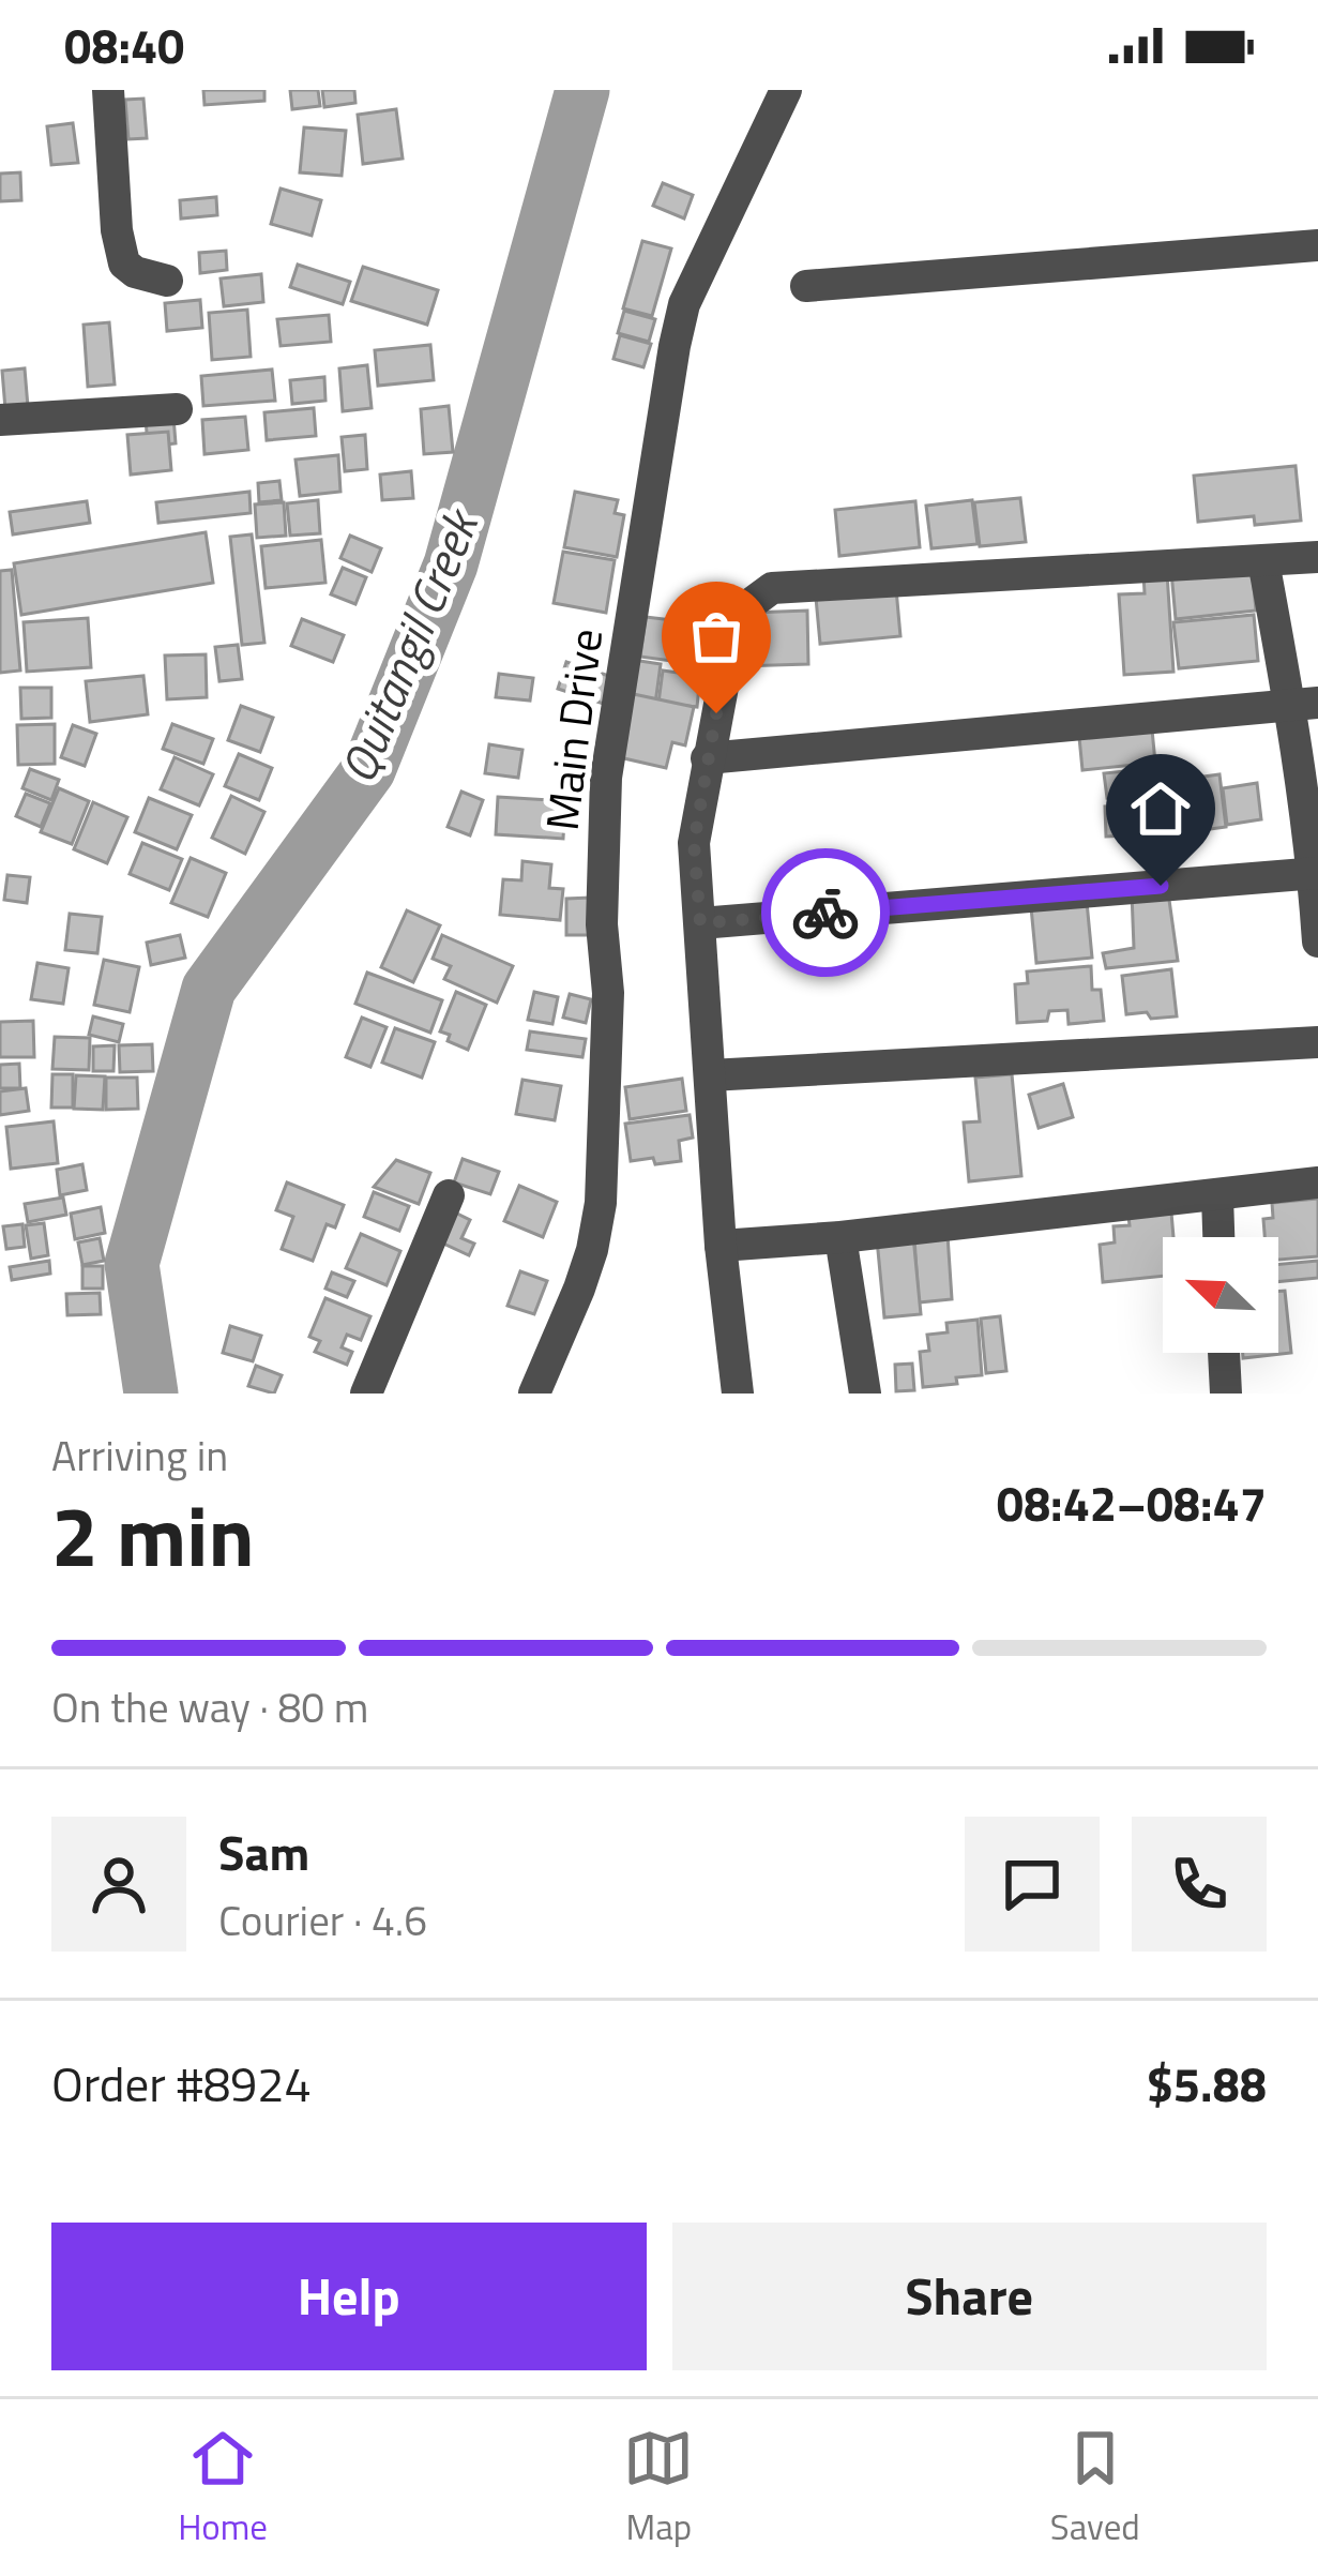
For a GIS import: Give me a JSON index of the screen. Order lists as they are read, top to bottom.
{
  "streets": {
    "street": ["Main Drive"]
  },
  "water": ["Quitangil Creek"],
  "north": "top left",
  "page": {
    "status": "08:40",
    "heading": ["2 min", "Arriving in", "08:42–08:47"],
    "panel": [
      "Sam",
      "Courier · 4.6",
      "Order #8924",
      "$5.88"
    ],
    "bar": "On the way · 80 m",
    "buttons": ["Help", "Share"],
    "tabs": ["Home", "Map", "Saved"]
  }
}
